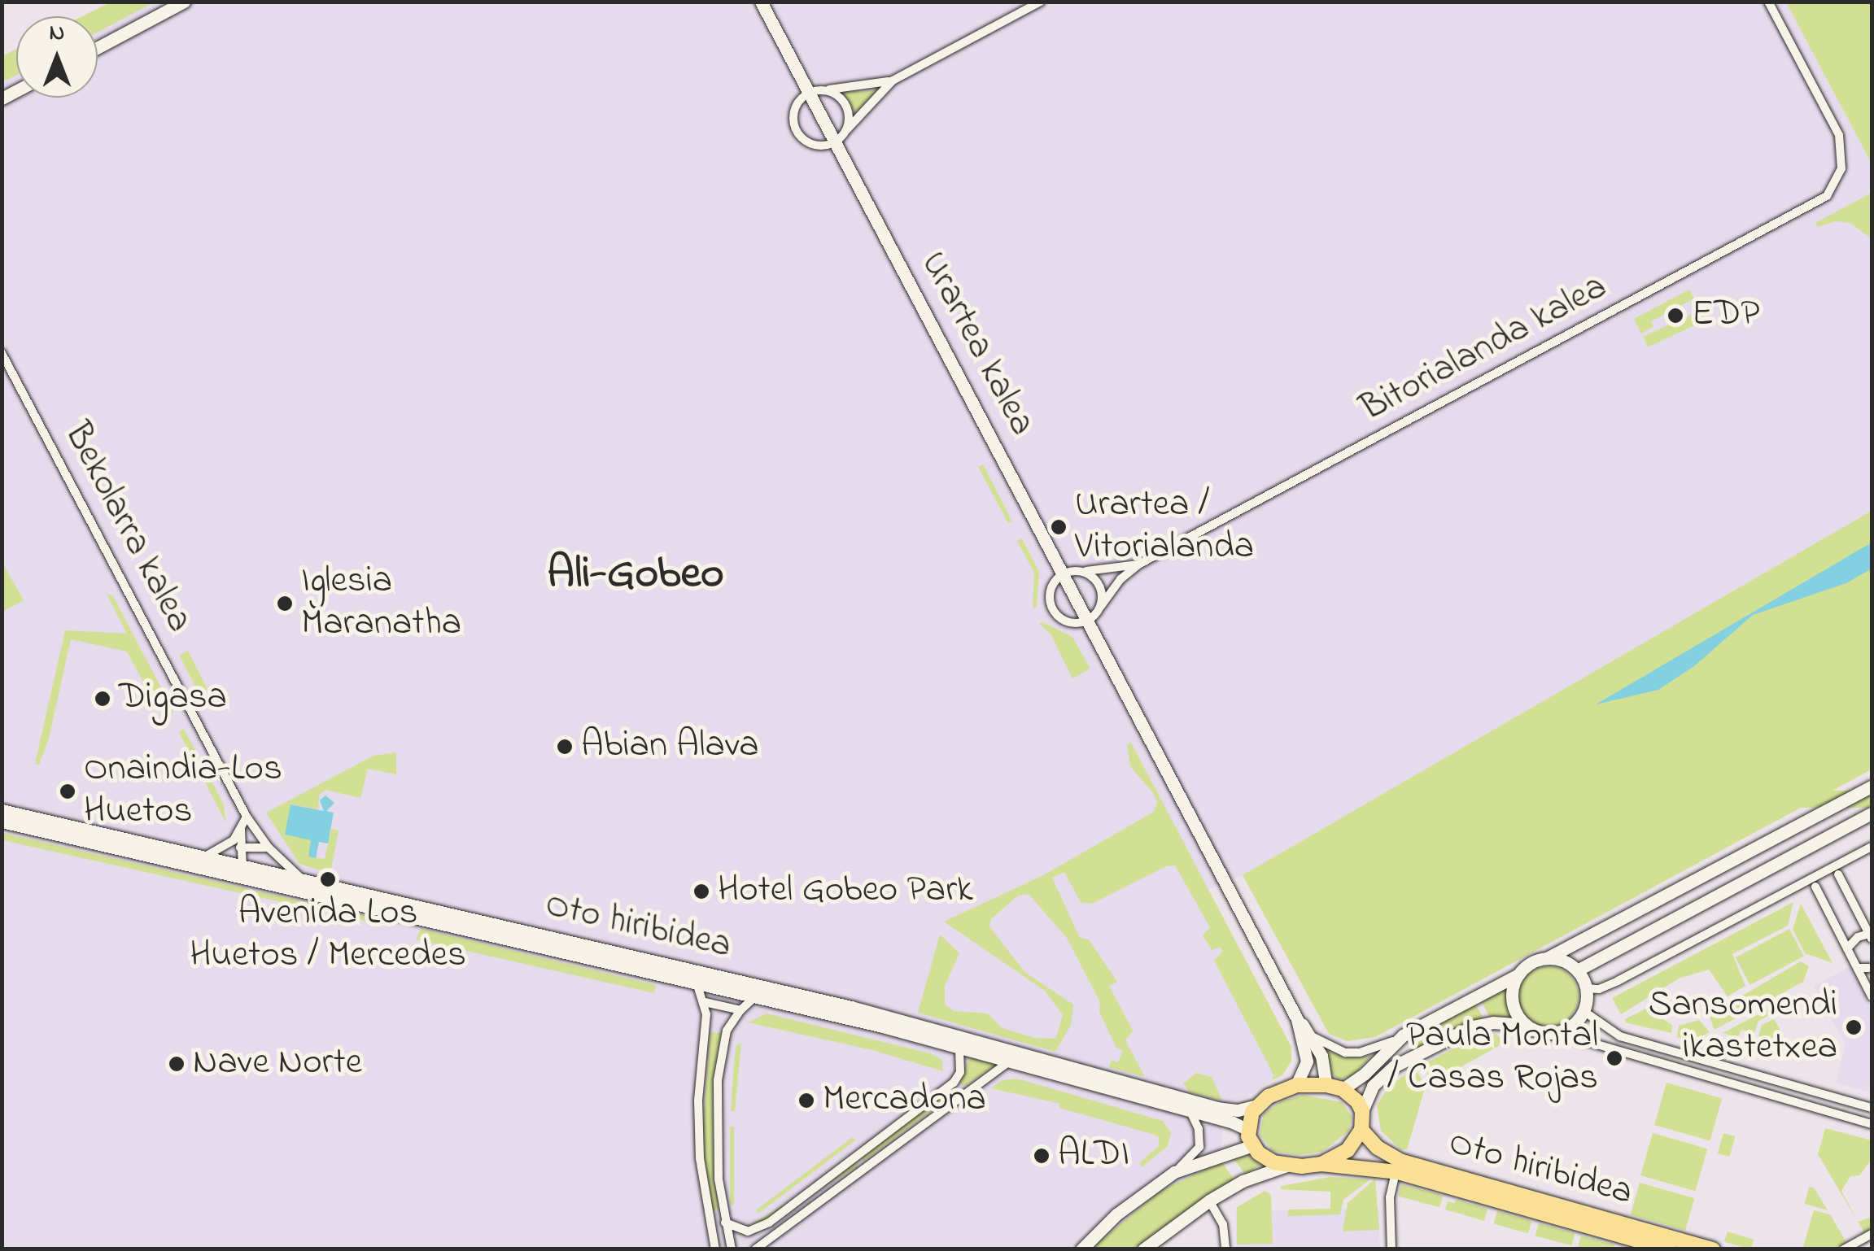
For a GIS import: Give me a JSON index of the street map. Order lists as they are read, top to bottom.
{
  "streets": {
    "main road": ["Oto hiribidea"],
    "street": ["Urartea kalea", "Bitorialanda kalea", "Bekolarra kalea"]
  },
  "crossings": [
    ["Urartea kalea", "Oto hiribidea"],
    ["Bekolarra kalea", "Oto hiribidea"]
  ],
  "districts": ["Ali-Gobeo"],
  "places": [
    "EDP",
    "Urartea / Vitorialanda",
    "Iglesia Maranatha",
    "Digasa",
    "Abian Alava",
    "Onaindia-Los Huetos",
    "Avenida Los Huetos / Mercedes",
    "Hotel Gobeo Park",
    "Sansomendi ikastetxea",
    "Paula Montal / Casas Rojas",
    "Nave Norte",
    "Mercadona",
    "ALDI"
  ],
  "north": "top"
}
